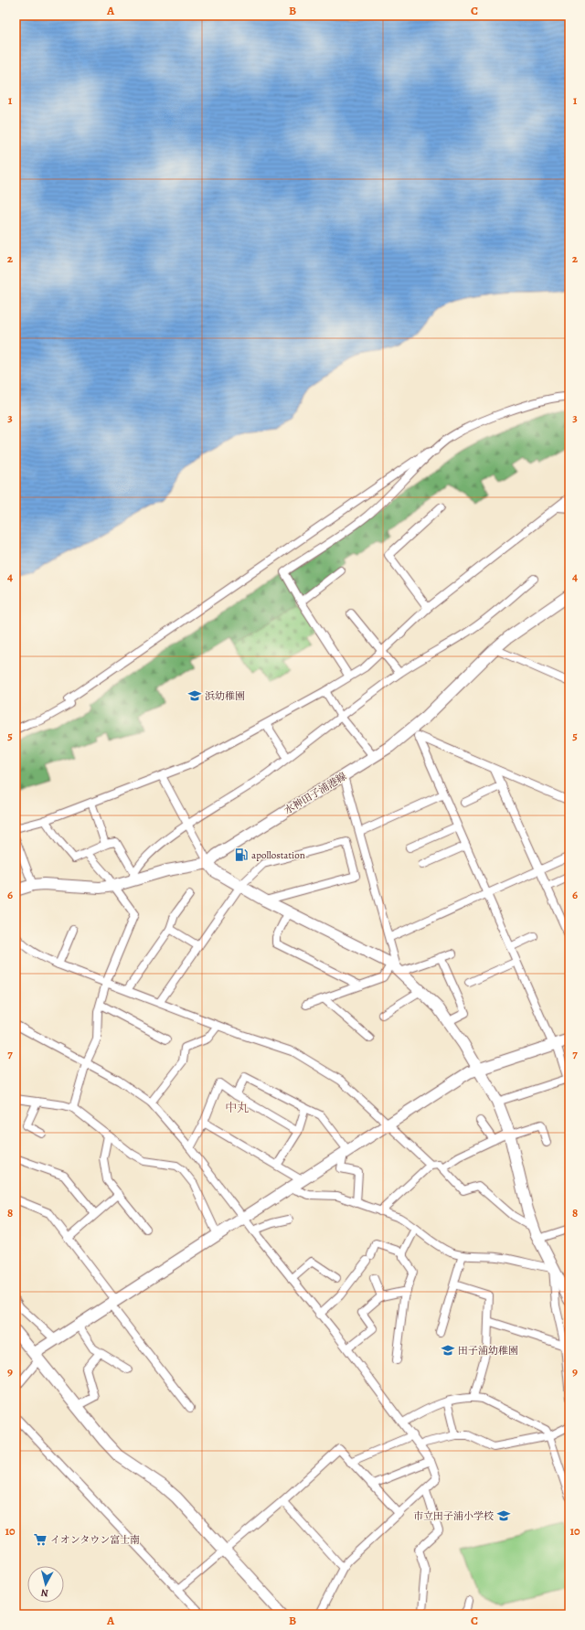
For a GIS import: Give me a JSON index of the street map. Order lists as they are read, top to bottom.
{
  "streets": {
    "street": ["水神田子浦港線"]
  },
  "districts": ["中丸"],
  "places": {
    "school or university": ["浜幼稚園", "田子浦幼稚園", "市立田子浦小学校"],
    "fuel station": ["apollostation"],
    "supermarket": ["イオンタウン富士南"]
  },
  "north": "bottom",
  "grid": {
    "columns": ["A", "B", "C"],
    "rows": [
      "1",
      "2",
      "3",
      "4",
      "5",
      "6",
      "7",
      "8",
      "9",
      "10"
    ]
  }
}
